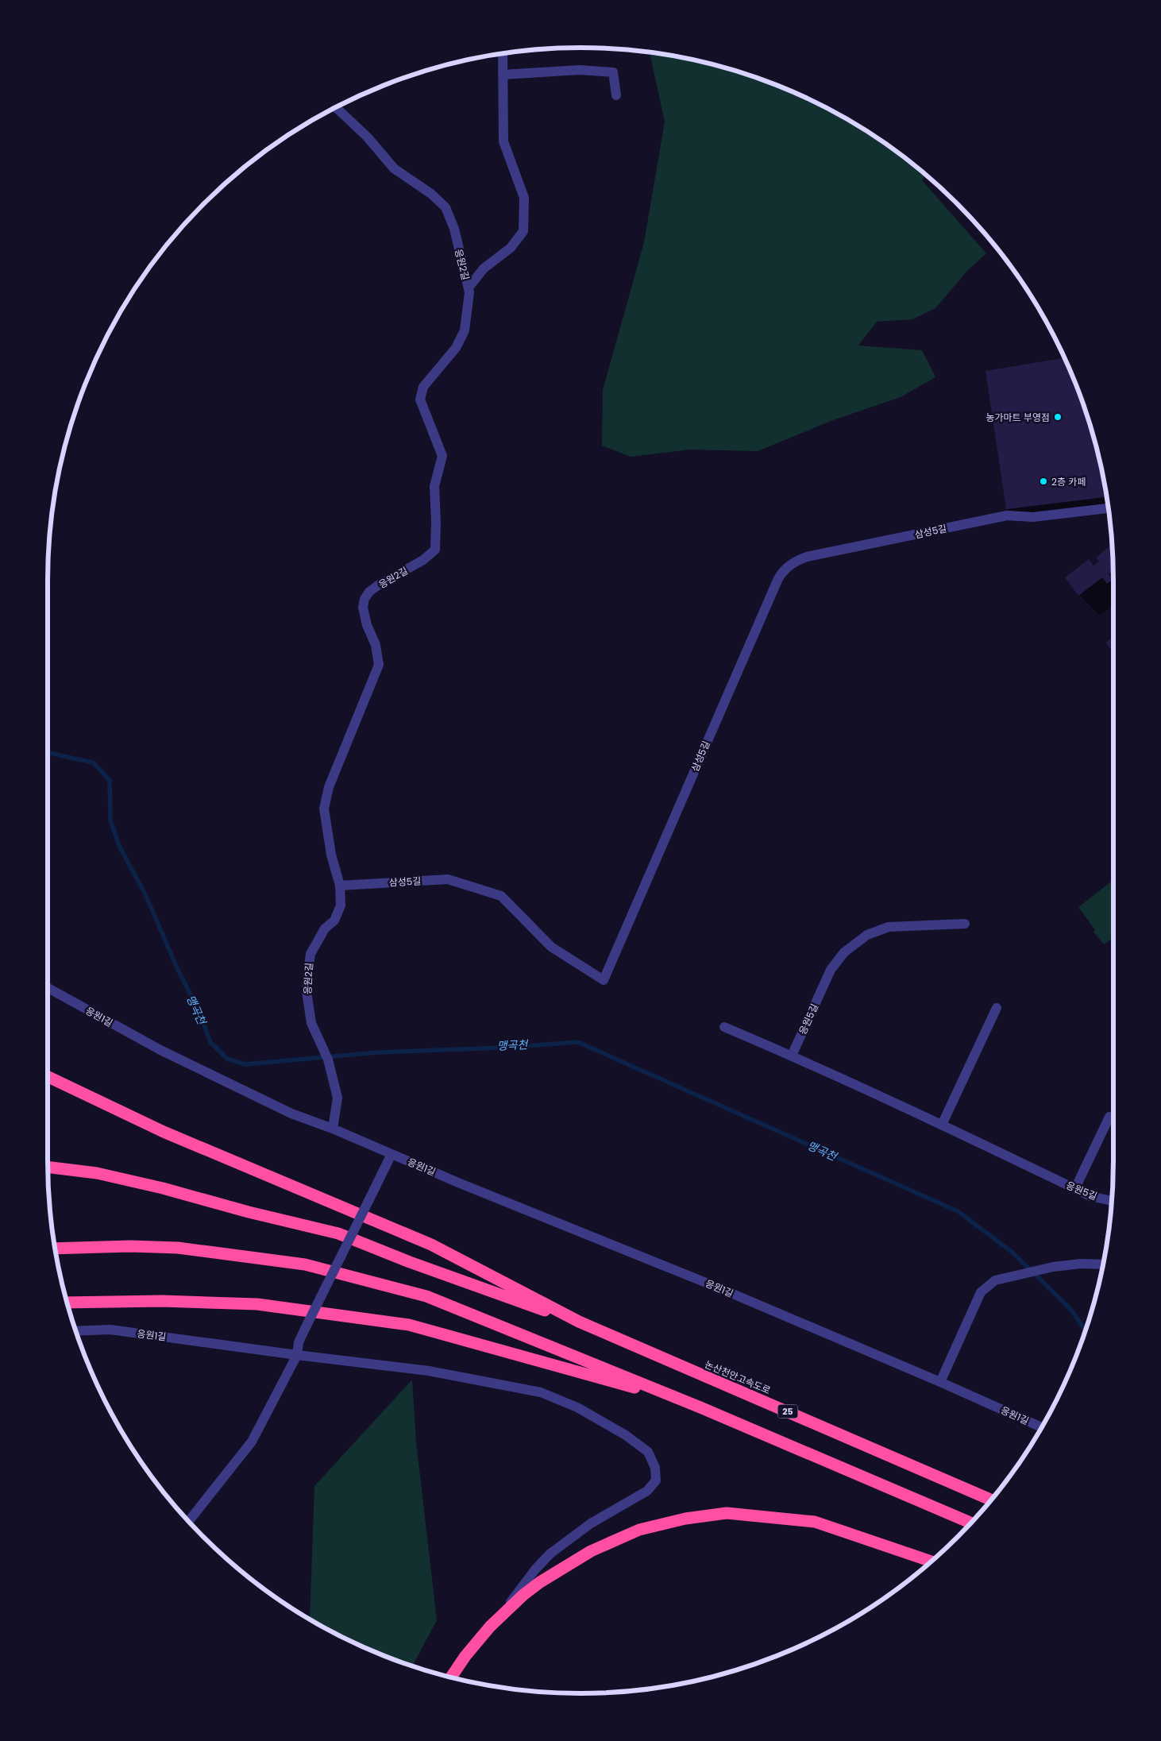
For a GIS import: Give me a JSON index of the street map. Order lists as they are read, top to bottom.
{
  "streets": {
    "highway": ["논산천안고속도로", "25"],
    "street": [
      "응원2길",
      "삼성5길",
      "응원1길",
      "응원5길"
    ]
  },
  "crossings": [
    ["응원2길", "삼성5길"],
    ["응원2길", "응원1길"]
  ],
  "water": ["맹곡천"],
  "places": ["농가마트 부영점", "2층 카페"]
}
